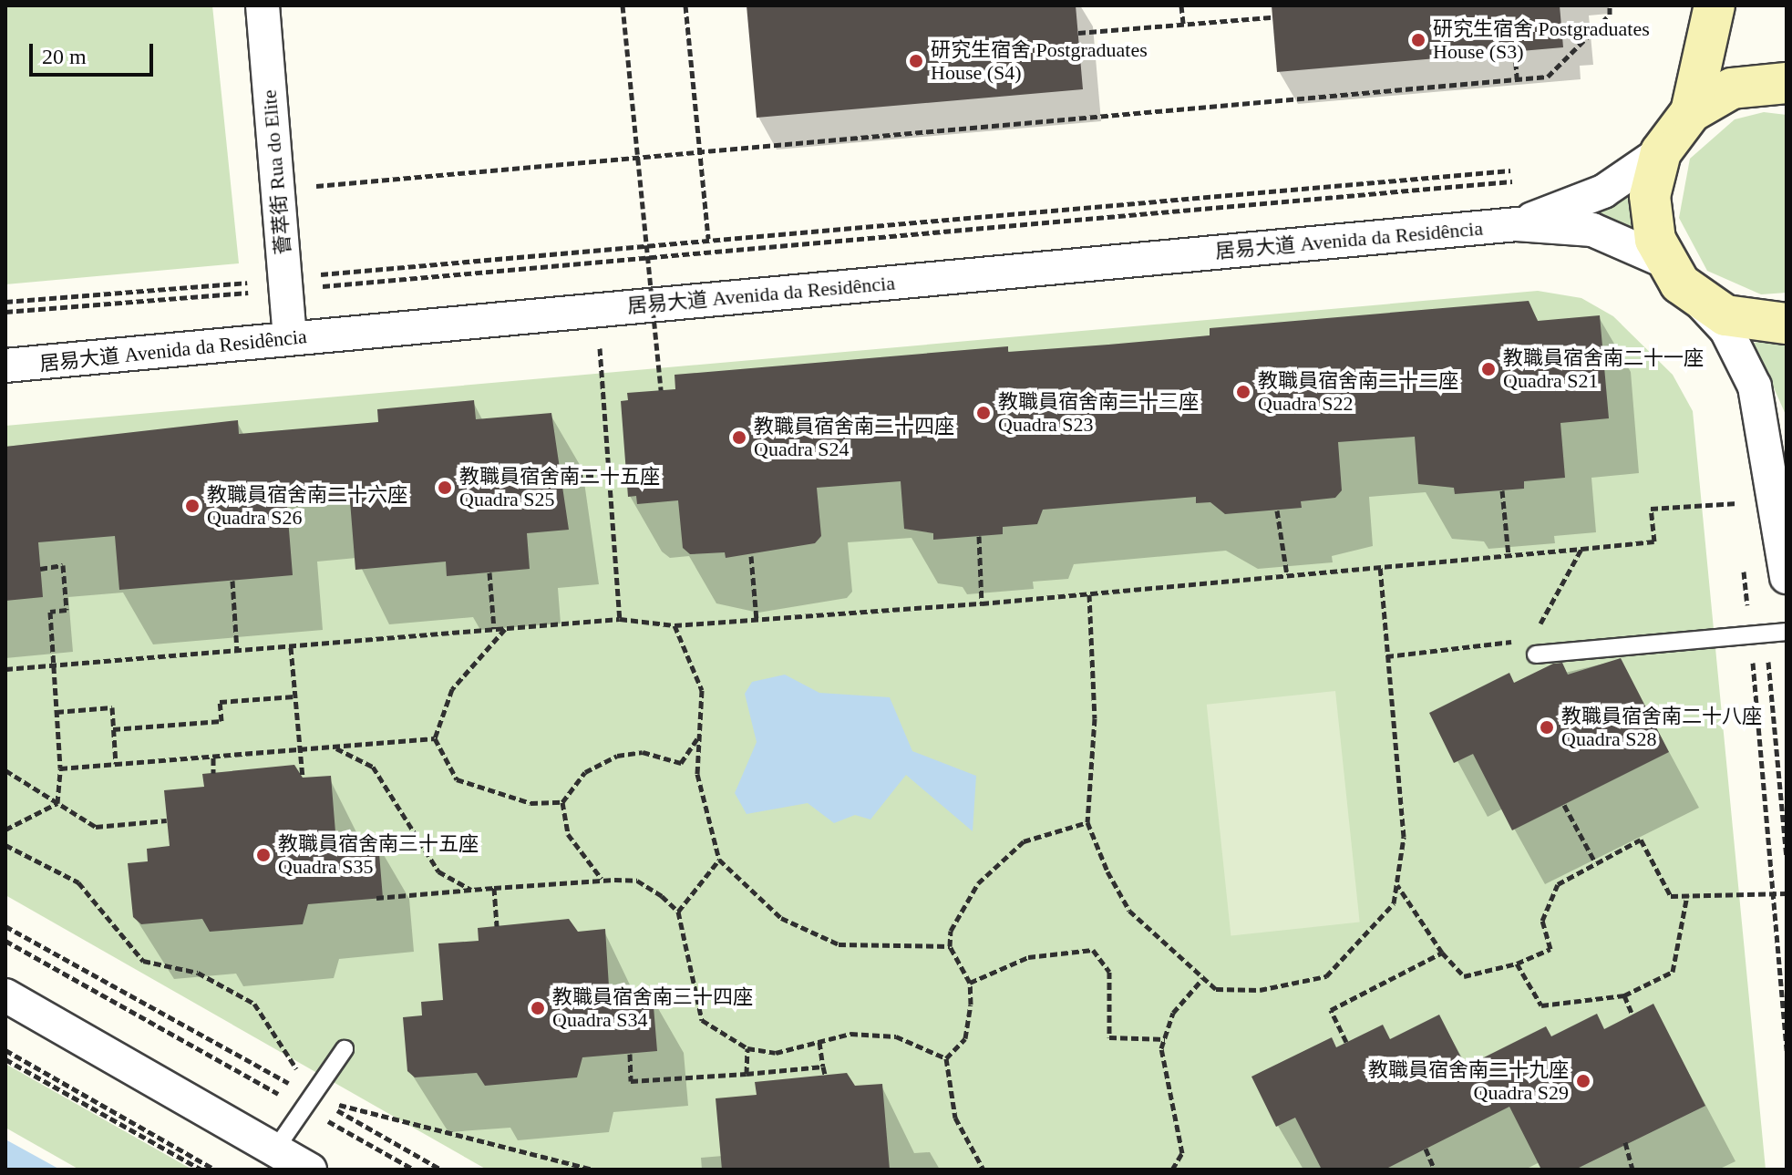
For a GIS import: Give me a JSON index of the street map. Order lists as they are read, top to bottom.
{
  "streets": {
    "street": ["薈萃街 Rua do Elite", "居易大道 Avenida da Residência"]
  },
  "crossings": [
    ["薈萃街 Rua do Elite", "居易大道 Avenida da Residência"]
  ],
  "places": [
    "研究生宿舍 Postgraduates House (S3)",
    "研究生宿舍 Postgraduates House (S4)",
    "教職員宿舍南二十一座 Quadra S21",
    "教職員宿舍南二十二座 Quadra S22",
    "教職員宿舍南二十三座 Quadra S23",
    "教職員宿舍南二十四座 Quadra S24",
    "教職員宿舍南二十五座 Quadra S25",
    "教職員宿舍南二十六座 Quadra S26",
    "教職員宿舍南二十八座 Quadra S28",
    "教職員宿舍南三十五座 Quadra S35",
    "教職員宿舍南三十四座 Quadra S34",
    "教職員宿舍南二十九座 Quadra S29"
  ],
  "scale_bar": "20 m"
}
